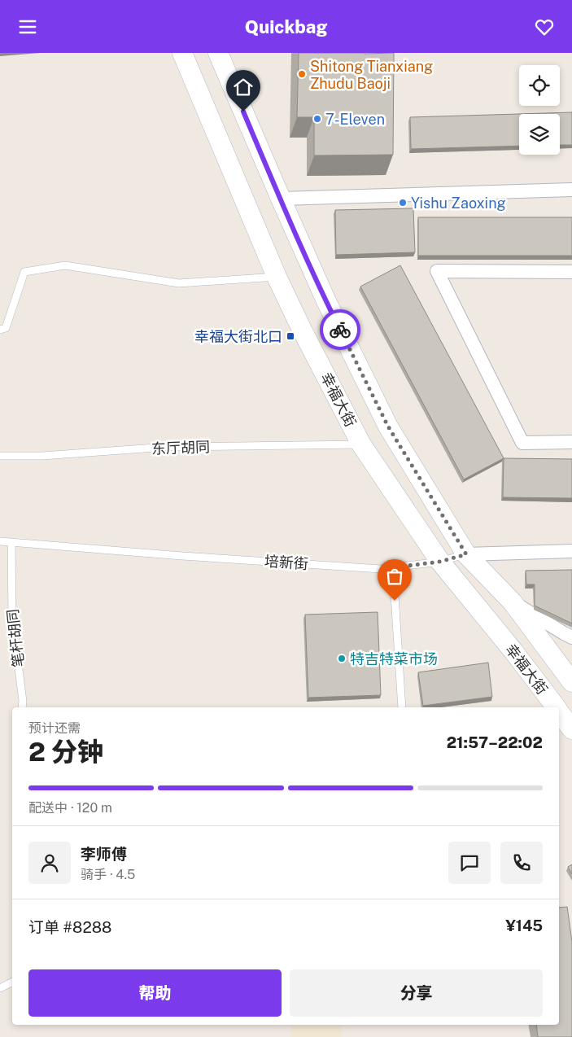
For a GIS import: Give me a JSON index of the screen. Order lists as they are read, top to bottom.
{
  "streets": {
    "main road": ["幸福大街"],
    "street": ["培新街"],
    "lane": ["东厅胡同", "笔杆胡同"]
  },
  "crossings": [
    ["幸福大街", "东厅胡同"],
    ["幸福大街", "培新街"],
    ["培新街", "笔杆胡同"]
  ],
  "places": {
    "other": [
      "Shitong Tianxiang Zhudu Baoji",
      "7-Eleven",
      "Yishu Zaoxing",
      "特吉特菜市场"
    ],
    "transit": ["幸福大街北口"]
  },
  "page": {
    "header": "Quickbag",
    "heading": ["2 分钟", "预计还需", "21:57–22:02"],
    "panel": [
      "李师傅",
      "骑手 · 4.5",
      "订单 #8288",
      "¥145"
    ],
    "bar": "配送中 · 120 m",
    "buttons": ["帮助", "分享"]
  }
}
